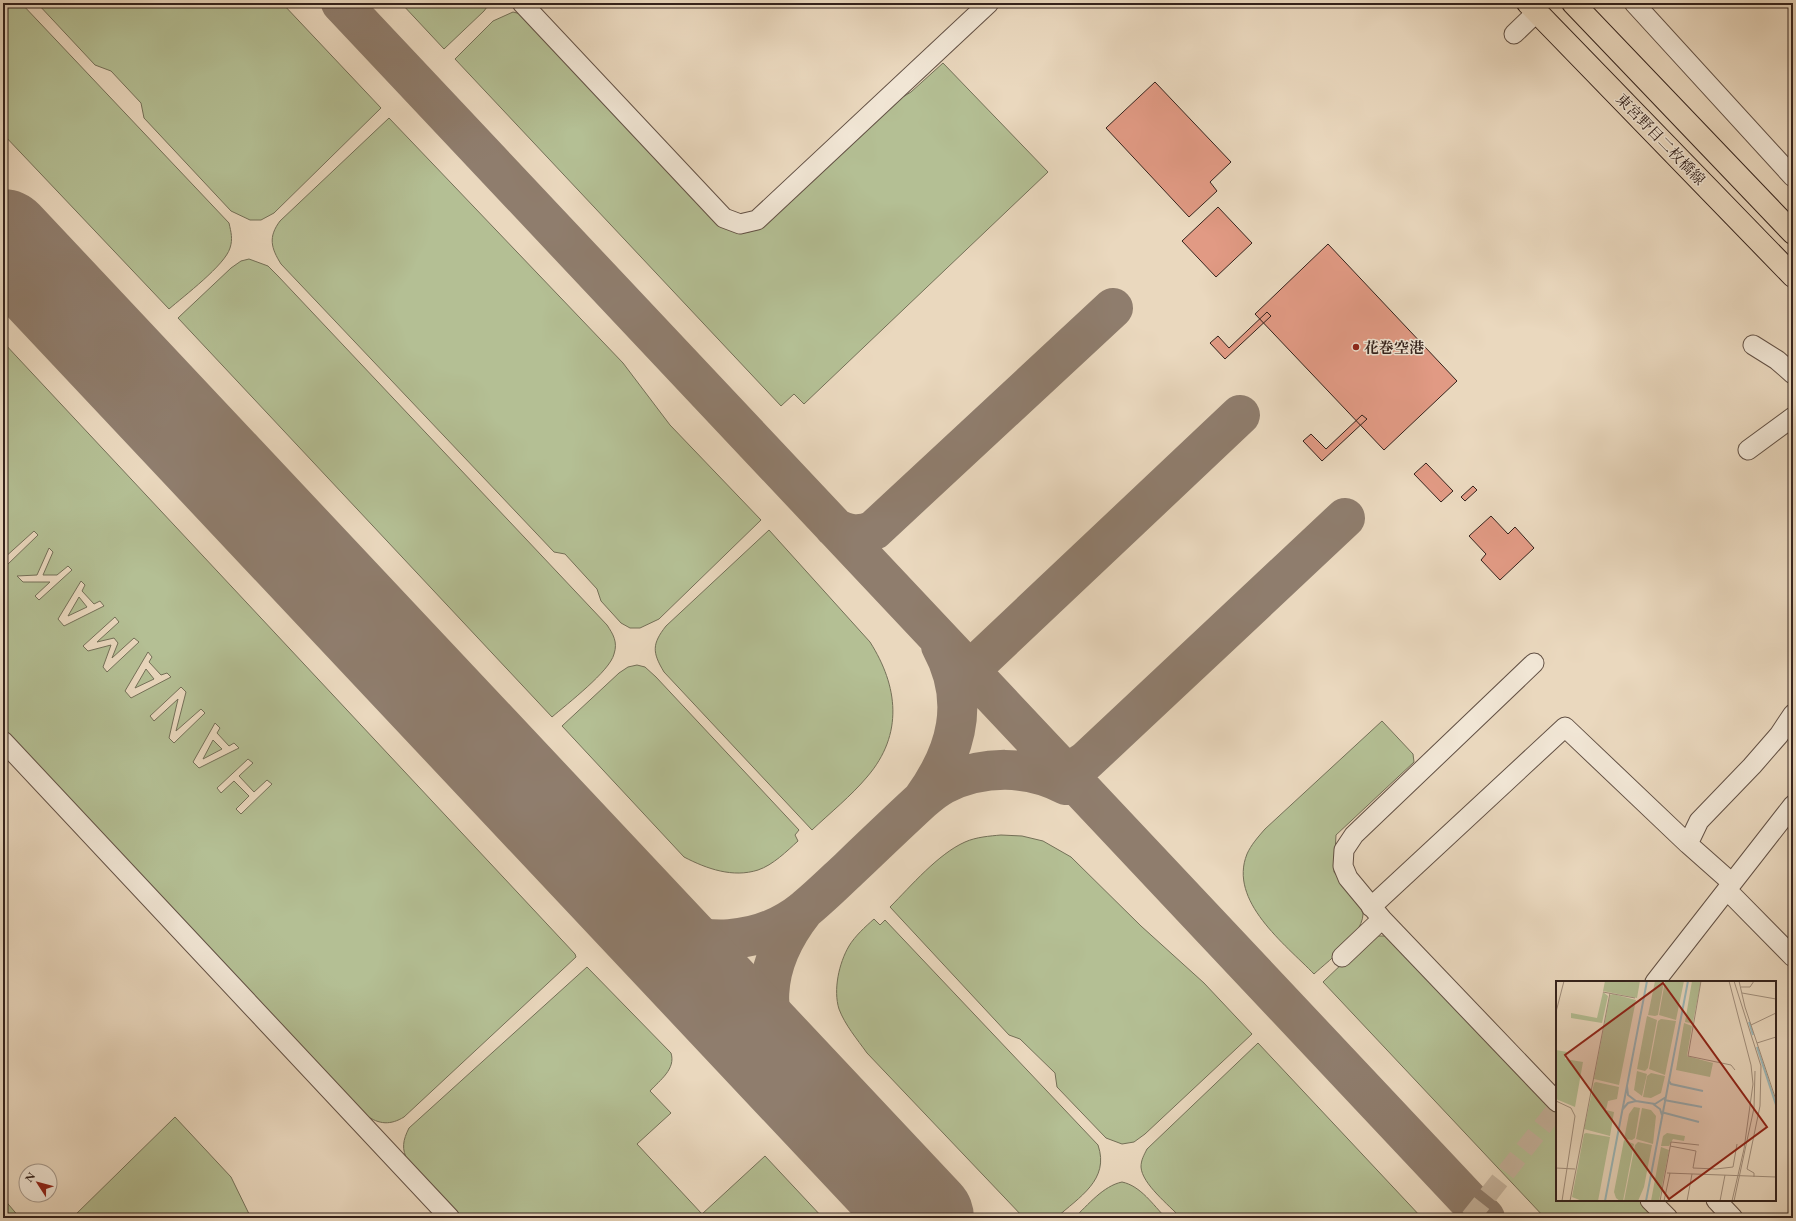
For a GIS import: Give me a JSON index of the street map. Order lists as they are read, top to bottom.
{
  "streets": {
    "main road": ["東宮野目二枚橋線"]
  },
  "places": ["花巻空港"],
  "north": "top left"
}
